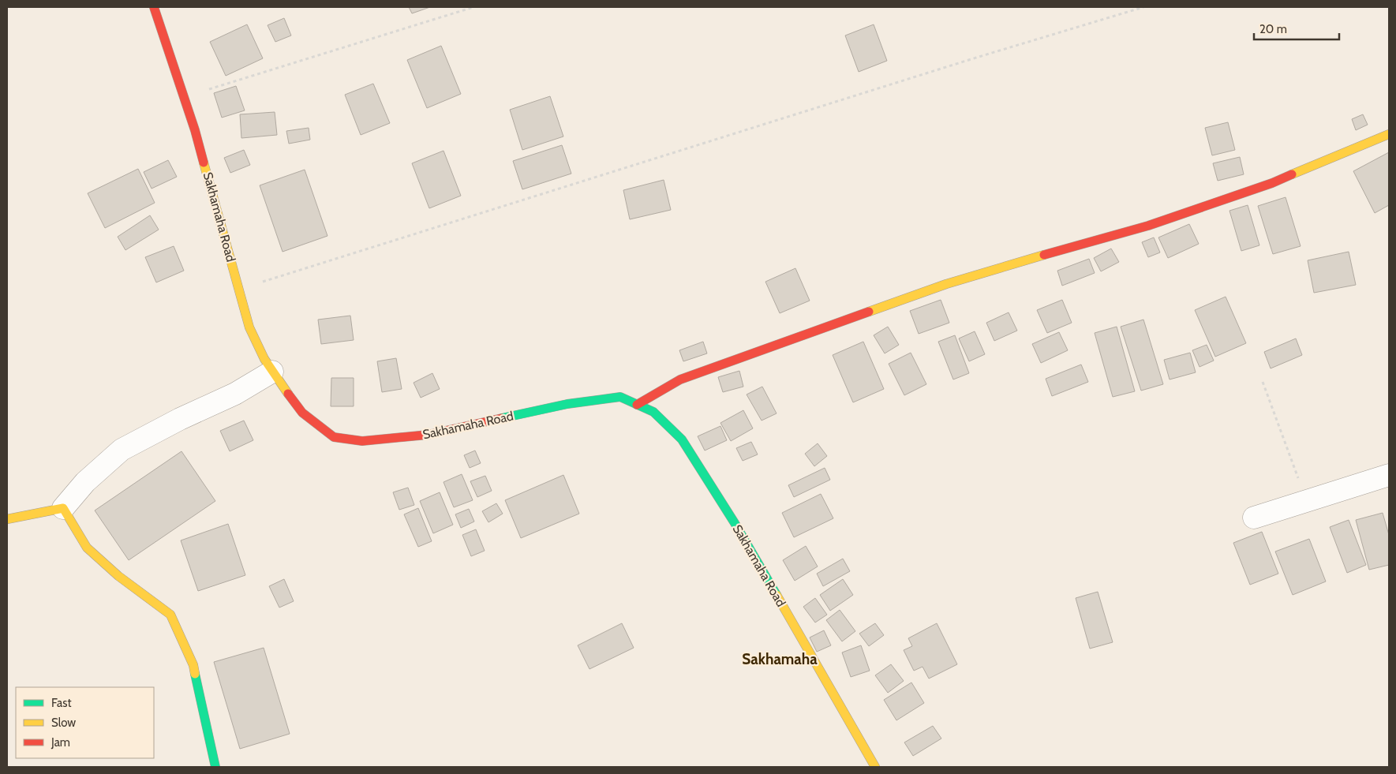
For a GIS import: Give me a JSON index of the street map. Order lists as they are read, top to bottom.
{
  "streets": {
    "street": ["Sakhamaha Road"]
  },
  "districts": ["Sakhamaha"],
  "legend": ["Fast", "Slow", "Jam"],
  "scale_bar": "20 m"
}
